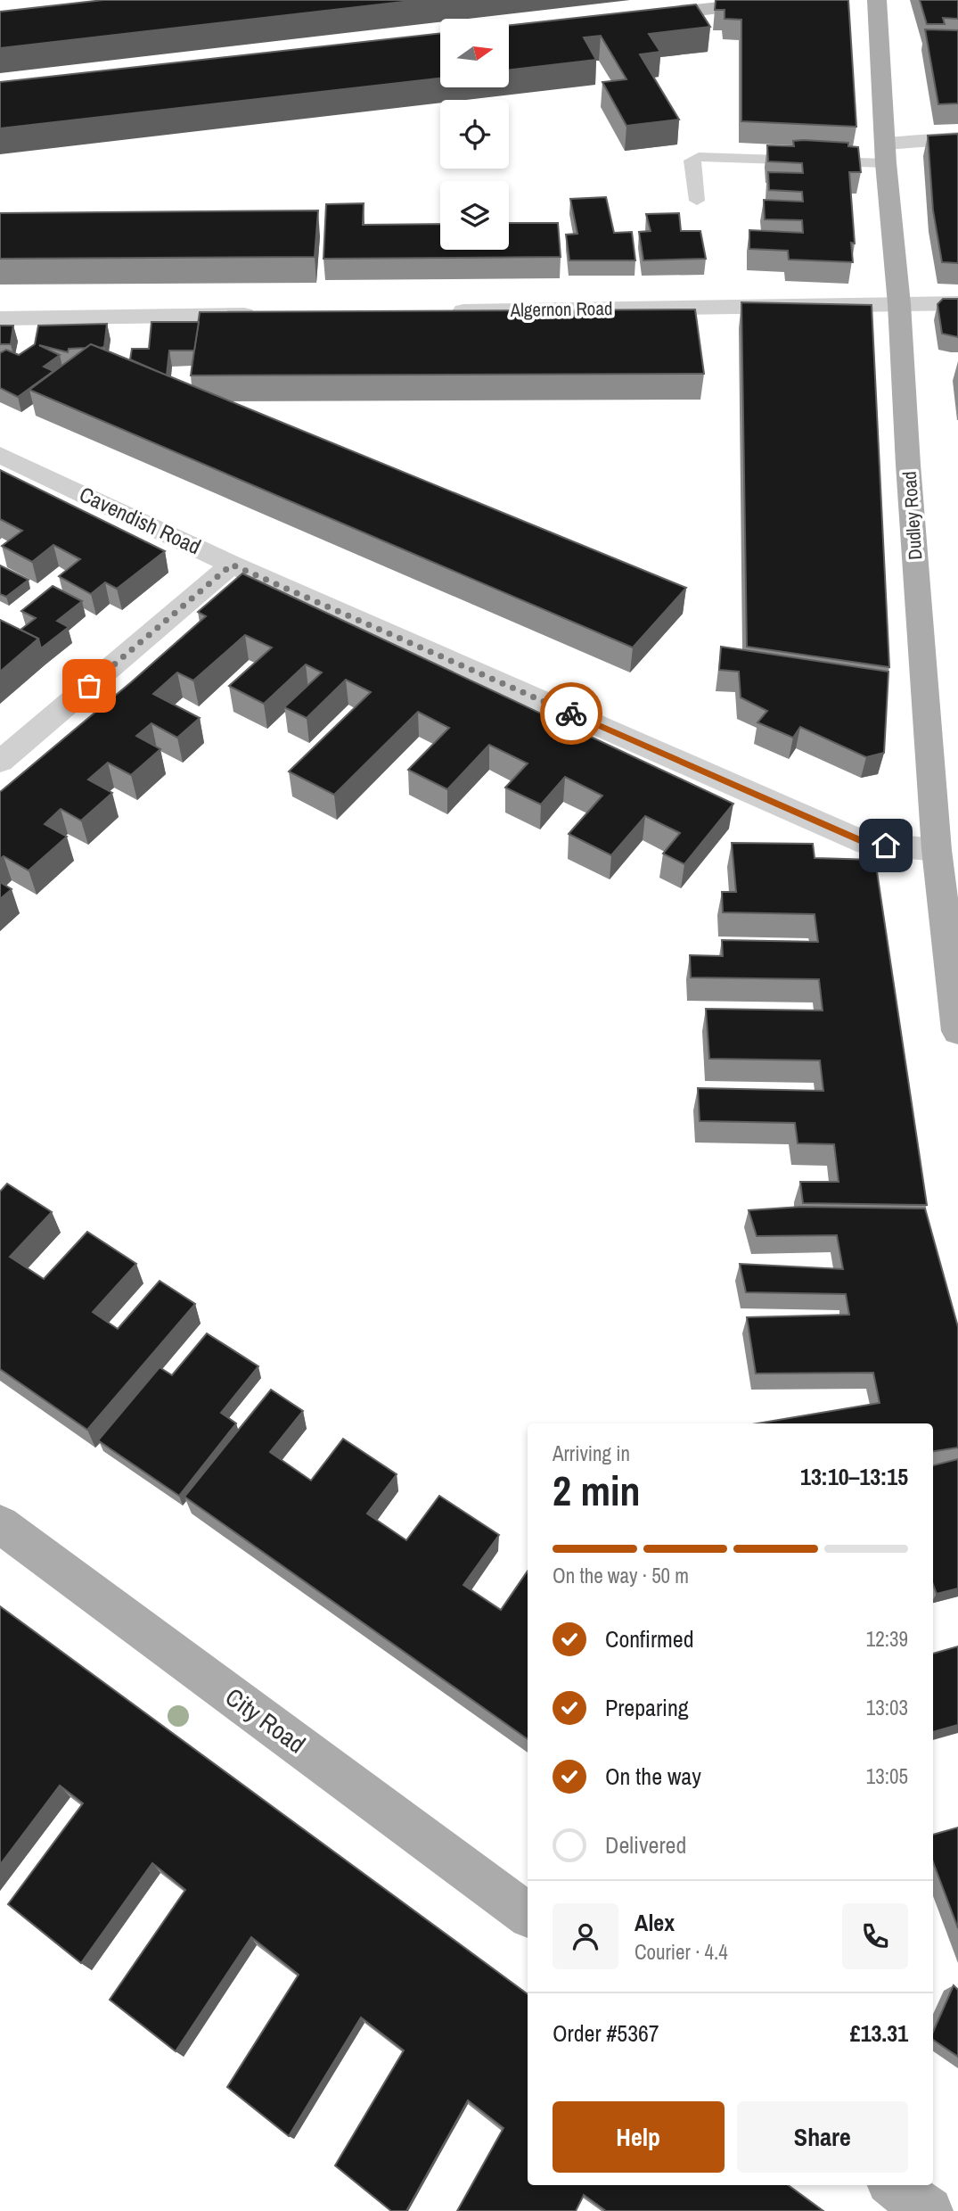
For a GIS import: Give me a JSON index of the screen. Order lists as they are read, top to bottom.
{
  "streets": {
    "main road": ["Dudley Road", "City Road"],
    "street": ["Algernon Road", "Cavendish Road"]
  },
  "crossings": [
    ["Algernon Road", "Dudley Road"],
    ["Dudley Road", "Cavendish Road"]
  ],
  "north": "right",
  "page": {
    "heading": ["2 min", "Arriving in", "13:10–13:15"],
    "panel": [
      "Alex",
      "Courier · 4.4",
      "Order #5367",
      "£13.31"
    ],
    "bar": "On the way · 50 m",
    "list": [
      ["Confirmed", "12:39"],
      ["Preparing", "13:03"],
      ["On the way", "13:05"],
      "Delivered"
    ],
    "buttons": ["Help", "Share"]
  }
}
